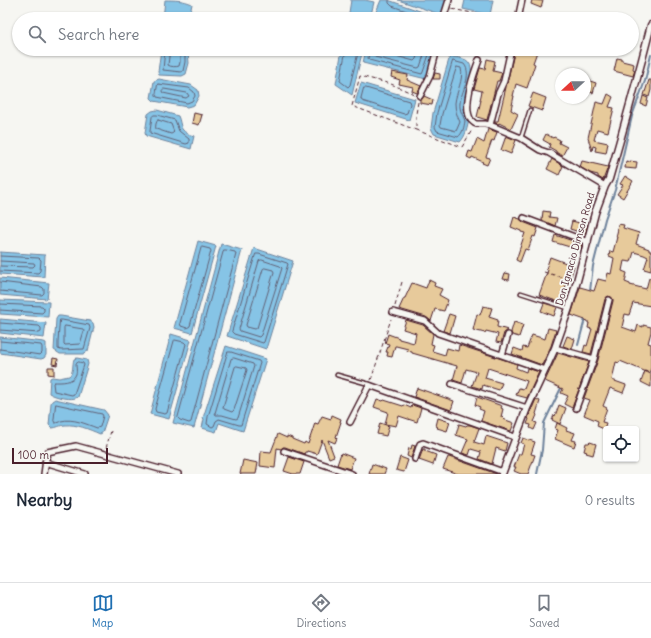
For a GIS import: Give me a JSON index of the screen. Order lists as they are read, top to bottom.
{
  "streets": {
    "street": ["Don Ignacio Dimson Road"]
  },
  "scale_bar": "100 m",
  "north": "left",
  "page": {
    "search": "Search here",
    "scale": "100 m",
    "heading": ["Nearby", "0 results"],
    "nav": ["Map", "Directions", "Saved"]
  }
}
